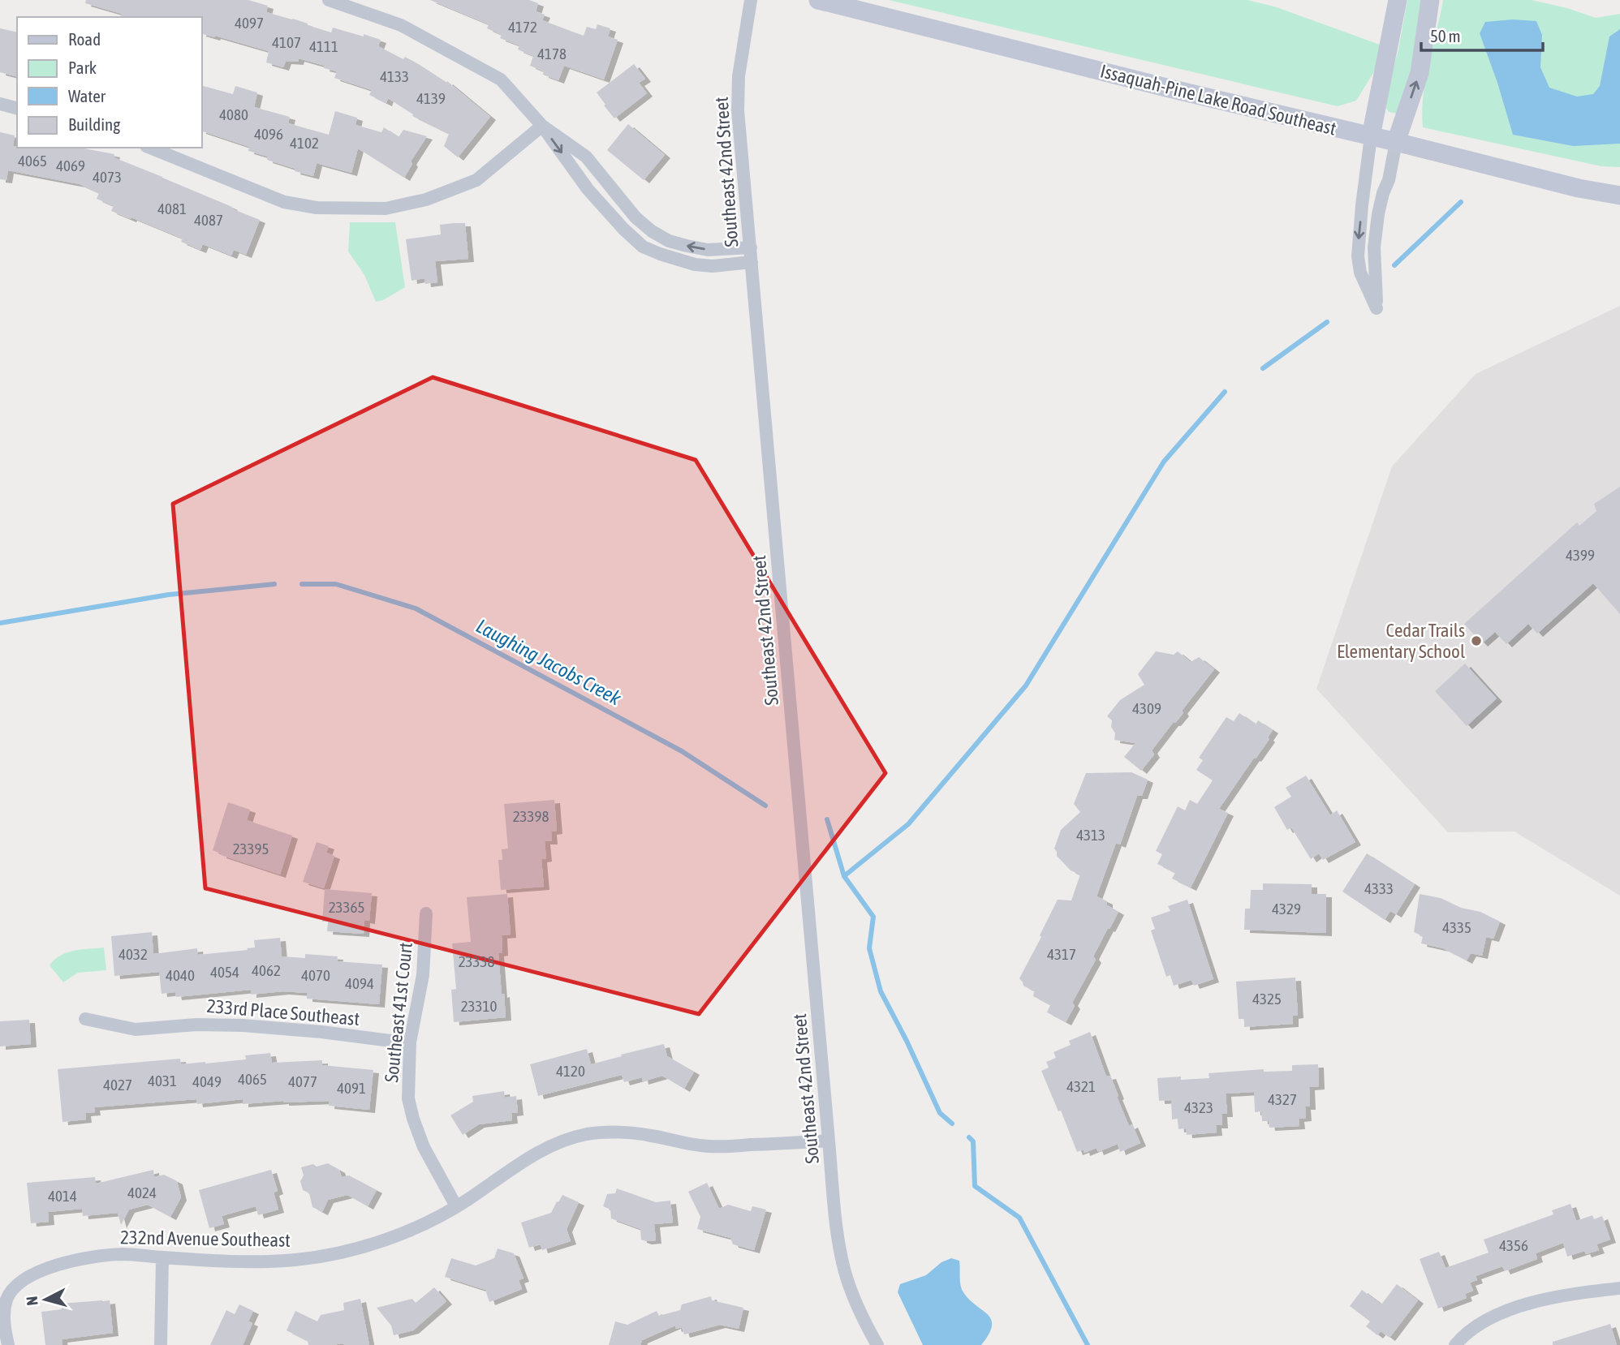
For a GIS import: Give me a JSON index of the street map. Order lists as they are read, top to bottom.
{
  "streets": {
    "main road": ["Issaquah-Pine Lake Road Southeast"],
    "street": [
      "Southeast 42nd Street",
      "233rd Place Southeast",
      "Southeast 41st Court",
      "232nd Avenue Southeast"
    ]
  },
  "crossings": [
    ["Southeast 42nd Street", "232nd Avenue Southeast"],
    ["233rd Place Southeast", "Southeast 41st Court"],
    ["Southeast 41st Court", "232nd Avenue Southeast"]
  ],
  "water": ["Laughing Jacobs Creek"],
  "places": ["Cedar Trails Elementary School"],
  "house_numbers": [
    "4097",
    "4172",
    "4107",
    "4111",
    "4178",
    "4133",
    "4139",
    "4080",
    "4096",
    "4102",
    "4065",
    "4069",
    "4073",
    "4081",
    "4087",
    "4399",
    "4309",
    "23398",
    "4313",
    "23395",
    "4333",
    "23365",
    "4329",
    "4335",
    "4032",
    "4317",
    "23338",
    "4062",
    "4054",
    "4040",
    "4070",
    "4094",
    "4325",
    "23310",
    "4120",
    "4065",
    "4031",
    "4049",
    "4077",
    "4027",
    "4321",
    "4091",
    "4327",
    "4323",
    "4024",
    "4014",
    "4356"
  ],
  "legend": [
    "Road",
    "Park",
    "Water",
    "Building"
  ],
  "scale_bar": "50 m",
  "north": "left"
}
